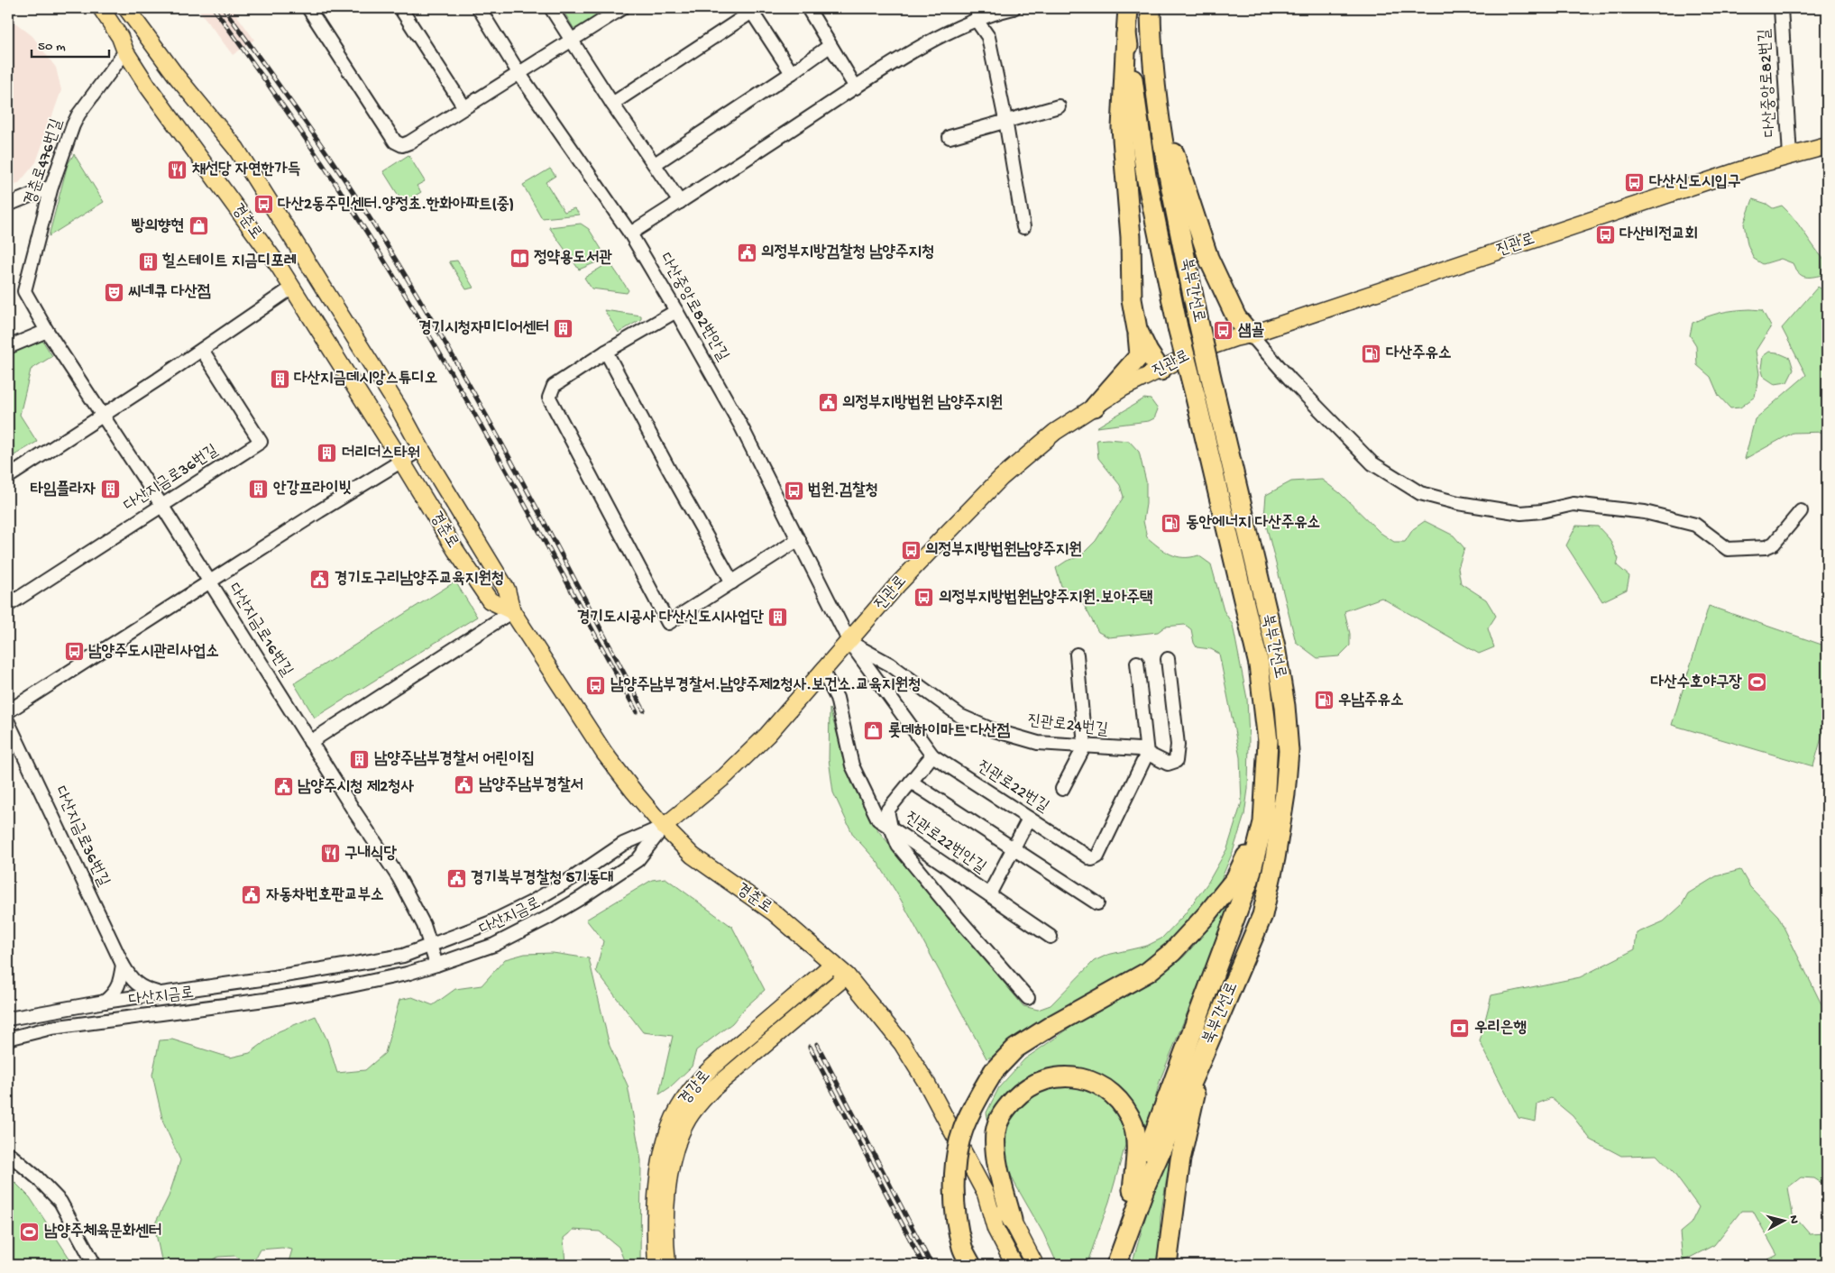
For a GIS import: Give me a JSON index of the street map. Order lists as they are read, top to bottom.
{
  "streets": {
    "highway": ["북부간선로"],
    "main road": ["경춘로", "진관로", "경강로"],
    "street": [
      "다산중앙로82번길",
      "경춘로476번길",
      "다산중앙로82번안길",
      "다산지금로36번길",
      "다산지금로16번길",
      "진관로24번길",
      "진관로22번길",
      "진관로22번안길",
      "다산지금로"
    ]
  },
  "crossings": [
    ["다산중앙로82번길", "진관로"],
    ["경춘로476번길", "경춘로"],
    ["경춘로476번길", "다산지금로16번길"],
    ["경춘로", "진관로"],
    ["경춘로", "다산지금로"],
    ["경춘로", "경강로"],
    ["진관로", "다산중앙로82번안길"],
    ["진관로", "진관로24번길"],
    ["진관로", "진관로22번길"],
    ["진관로", "다산지금로"],
    ["다산중앙로82번안길", "진관로24번길"],
    ["다산중앙로82번안길", "진관로22번길"],
    ["다산지금로36번길", "다산지금로16번길"],
    ["다산지금로36번길", "다산지금로"],
    ["다산지금로16번길", "다산지금로"],
    ["진관로24번길", "진관로22번길"],
    ["진관로22번길", "진관로22번안길"]
  ],
  "places": {
    "restaurant": ["채선당 자연한가득", "구내식당"],
    "bus stop": [
      "다산신도시입구",
      "다산2동주민센터.양정초.한화아파트(중)",
      "다산비전교회",
      "샘골",
      "법원.검찰청",
      "의정부지방법원남양주지원",
      "의정부지방법원남양주지원.보아주택",
      "남양주도시관리사업소",
      "남양주남부경찰서.남양주제2청사.보건소.교육지원청"
    ],
    "shop": ["빵의향현", "롯데하이마트 다산점"],
    "public building": [
      "의정부지방검찰청 남양주지청",
      "의정부지방법원 남양주지원",
      "경기도구리남양주교육지원청",
      "남양주남부경찰서",
      "남양주시청 제2청사",
      "경기북부경찰청 5기동대",
      "자동차번호판교부소"
    ],
    "library": ["정약용도서관"],
    "building": [
      "힐스테이트 지금디포레",
      "경기시청자미디어센터",
      "다산지금데시앙스튜디오",
      "더리더스타워",
      "안강프라이빗",
      "타임플라자",
      "경기도시공사 다산신도시사업단",
      "남양주남부경찰서 어린이집"
    ],
    "theatre": ["씨네큐 다산점"],
    "fuel station": ["다산주유소", "동안에너지 다산주유소", "우남주유소"],
    "sports": ["다산수호야구장", "남양주체육문화센터"],
    "bank": ["우리은행"]
  },
  "scale_bar": "50 m",
  "north": "right"
}
